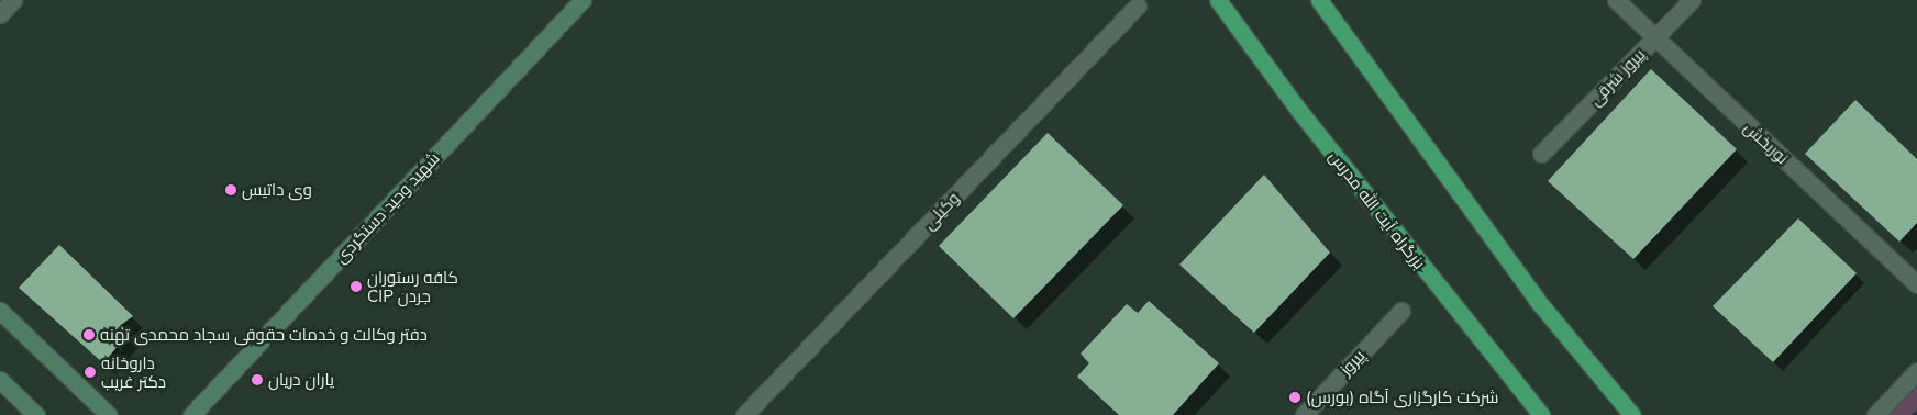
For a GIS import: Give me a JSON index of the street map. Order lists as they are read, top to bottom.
{
  "streets": {
    "highway": ["بزرگراه آیت الله مدرس"],
    "main road": ["شهید وحید دستگردی"],
    "street": [
      "پیروز شرقی",
      "نوربخش",
      "وكيلی",
      "پیروز"
    ]
  },
  "crossings": [
    ["پیروز شرقی", "نوربخش"]
  ],
  "places": [
    "وی داتیس",
    "كافه رستوران CIP جردن",
    "دفتر وکالت و خدمات حقوقی سجاد محمدی تهنه",
    "داروخانه دکتر غریب",
    "یاران دریان",
    "شرکت کارگزاری آگاه (بورس)"
  ]
}
